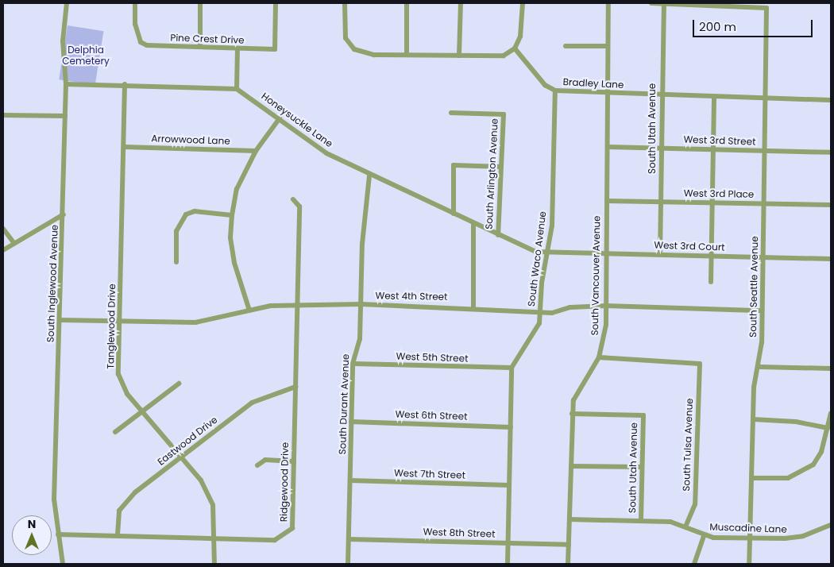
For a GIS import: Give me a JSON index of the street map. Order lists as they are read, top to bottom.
{
  "streets": {
    "street": [
      "Pine Crest Drive",
      "Bradley Lane",
      "Honeysuckle Lane",
      "South Utah Avenue",
      "Arrowwood Lane",
      "West 3rd Street",
      "South Arlington Avenue",
      "West 3rd Place",
      "West 3rd Court",
      "South Waco Avenue",
      "South Vancouver Avenue",
      "South Inglewood Avenue",
      "South Seattle Avenue",
      "West 4th Street",
      "Tanglewood Drive",
      "West 5th Street",
      "South Durant Avenue",
      "West 6th Street",
      "Eastwood Drive",
      "South Tulsa Avenue",
      "West 7th Street",
      "Ridgewood Drive",
      "Muscadine Lane",
      "West 8th Street"
    ]
  },
  "crossings": [
    ["Bradley Lane", "South Utah Avenue"],
    ["Bradley Lane", "South Waco Avenue"],
    ["Bradley Lane", "South Vancouver Avenue"],
    ["Bradley Lane", "South Seattle Avenue"],
    ["Honeysuckle Lane", "South Arlington Avenue"],
    ["Honeysuckle Lane", "West 3rd Court"],
    ["Honeysuckle Lane", "South Waco Avenue"],
    ["Honeysuckle Lane", "South Durant Avenue"],
    ["South Utah Avenue", "West 3rd Street"],
    ["South Utah Avenue", "West 3rd Place"],
    ["South Utah Avenue", "West 3rd Court"],
    ["South Utah Avenue", "South Vancouver Avenue"],
    ["South Utah Avenue", "South Seattle Avenue"],
    ["South Utah Avenue", "Muscadine Lane"],
    ["Arrowwood Lane", "Tanglewood Drive"],
    ["West 3rd Street", "South Vancouver Avenue"],
    ["West 3rd Street", "South Seattle Avenue"],
    ["South Arlington Avenue", "West 4th Street"],
    ["West 3rd Place", "South Vancouver Avenue"],
    ["West 3rd Place", "South Seattle Avenue"],
    ["West 3rd Court", "South Waco Avenue"],
    ["West 3rd Court", "South Vancouver Avenue"],
    ["West 3rd Court", "South Seattle Avenue"],
    ["South Waco Avenue", "West 4th Street"],
    ["South Waco Avenue", "West 5th Street"],
    ["South Vancouver Avenue", "West 4th Street"],
    ["South Vancouver Avenue", "South Tulsa Avenue"],
    ["South Vancouver Avenue", "Muscadine Lane"],
    ["South Vancouver Avenue", "West 8th Street"],
    ["South Inglewood Avenue", "West 4th Street"],
    ["South Inglewood Avenue", "Ridgewood Drive"],
    ["South Seattle Avenue", "West 4th Street"],
    ["South Seattle Avenue", "Muscadine Lane"],
    ["West 4th Street", "Tanglewood Drive"],
    ["West 4th Street", "South Durant Avenue"],
    ["West 4th Street", "Ridgewood Drive"],
    ["Tanglewood Drive", "Eastwood Drive"],
    ["Tanglewood Drive", "Ridgewood Drive"],
    ["West 5th Street", "South Durant Avenue"],
    ["South Durant Avenue", "West 6th Street"],
    ["South Durant Avenue", "West 7th Street"],
    ["South Durant Avenue", "West 8th Street"],
    ["Eastwood Drive", "Ridgewood Drive"],
    ["South Tulsa Avenue", "Muscadine Lane"]
  ],
  "parks": ["Delphia Cemetery"],
  "scale_bar": "200 m",
  "north": "top"
}
